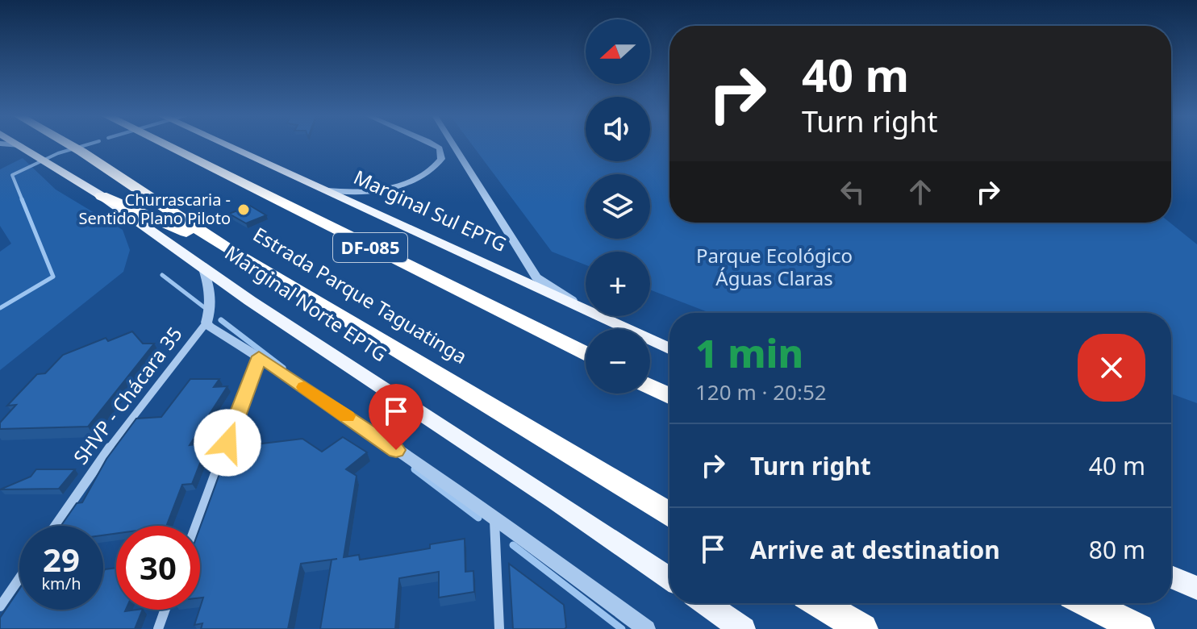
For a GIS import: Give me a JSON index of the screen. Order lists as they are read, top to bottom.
{
  "streets": {
    "highway": ["DF-085", "Estrada Parque Taguatinga"],
    "main road": ["Marginal Sul EPTG", "Marginal Norte EPTG"],
    "street": ["SHVP - Chácara 35"]
  },
  "crossings": [
    ["Marginal Norte EPTG", "SHVP - Chácara 35"]
  ],
  "parks": ["Parque Ecológico Águas Claras"],
  "places": ["Churrascaria - Sentido Plano Piloto"],
  "north": "left",
  "page": {
    "map_buttons": ["+", "−"],
    "turn": ["40 m", "Turn right"],
    "heading": ["1 min", "120 m · 20:52"],
    "list": [
      {
        "name": "Turn right",
        "value": "40 m"
      },
      {
        "name": "Arrive at destination",
        "value": "80 m"
      }
    ],
    "speed": "29 km/h",
    "limit": "30"
  }
}
